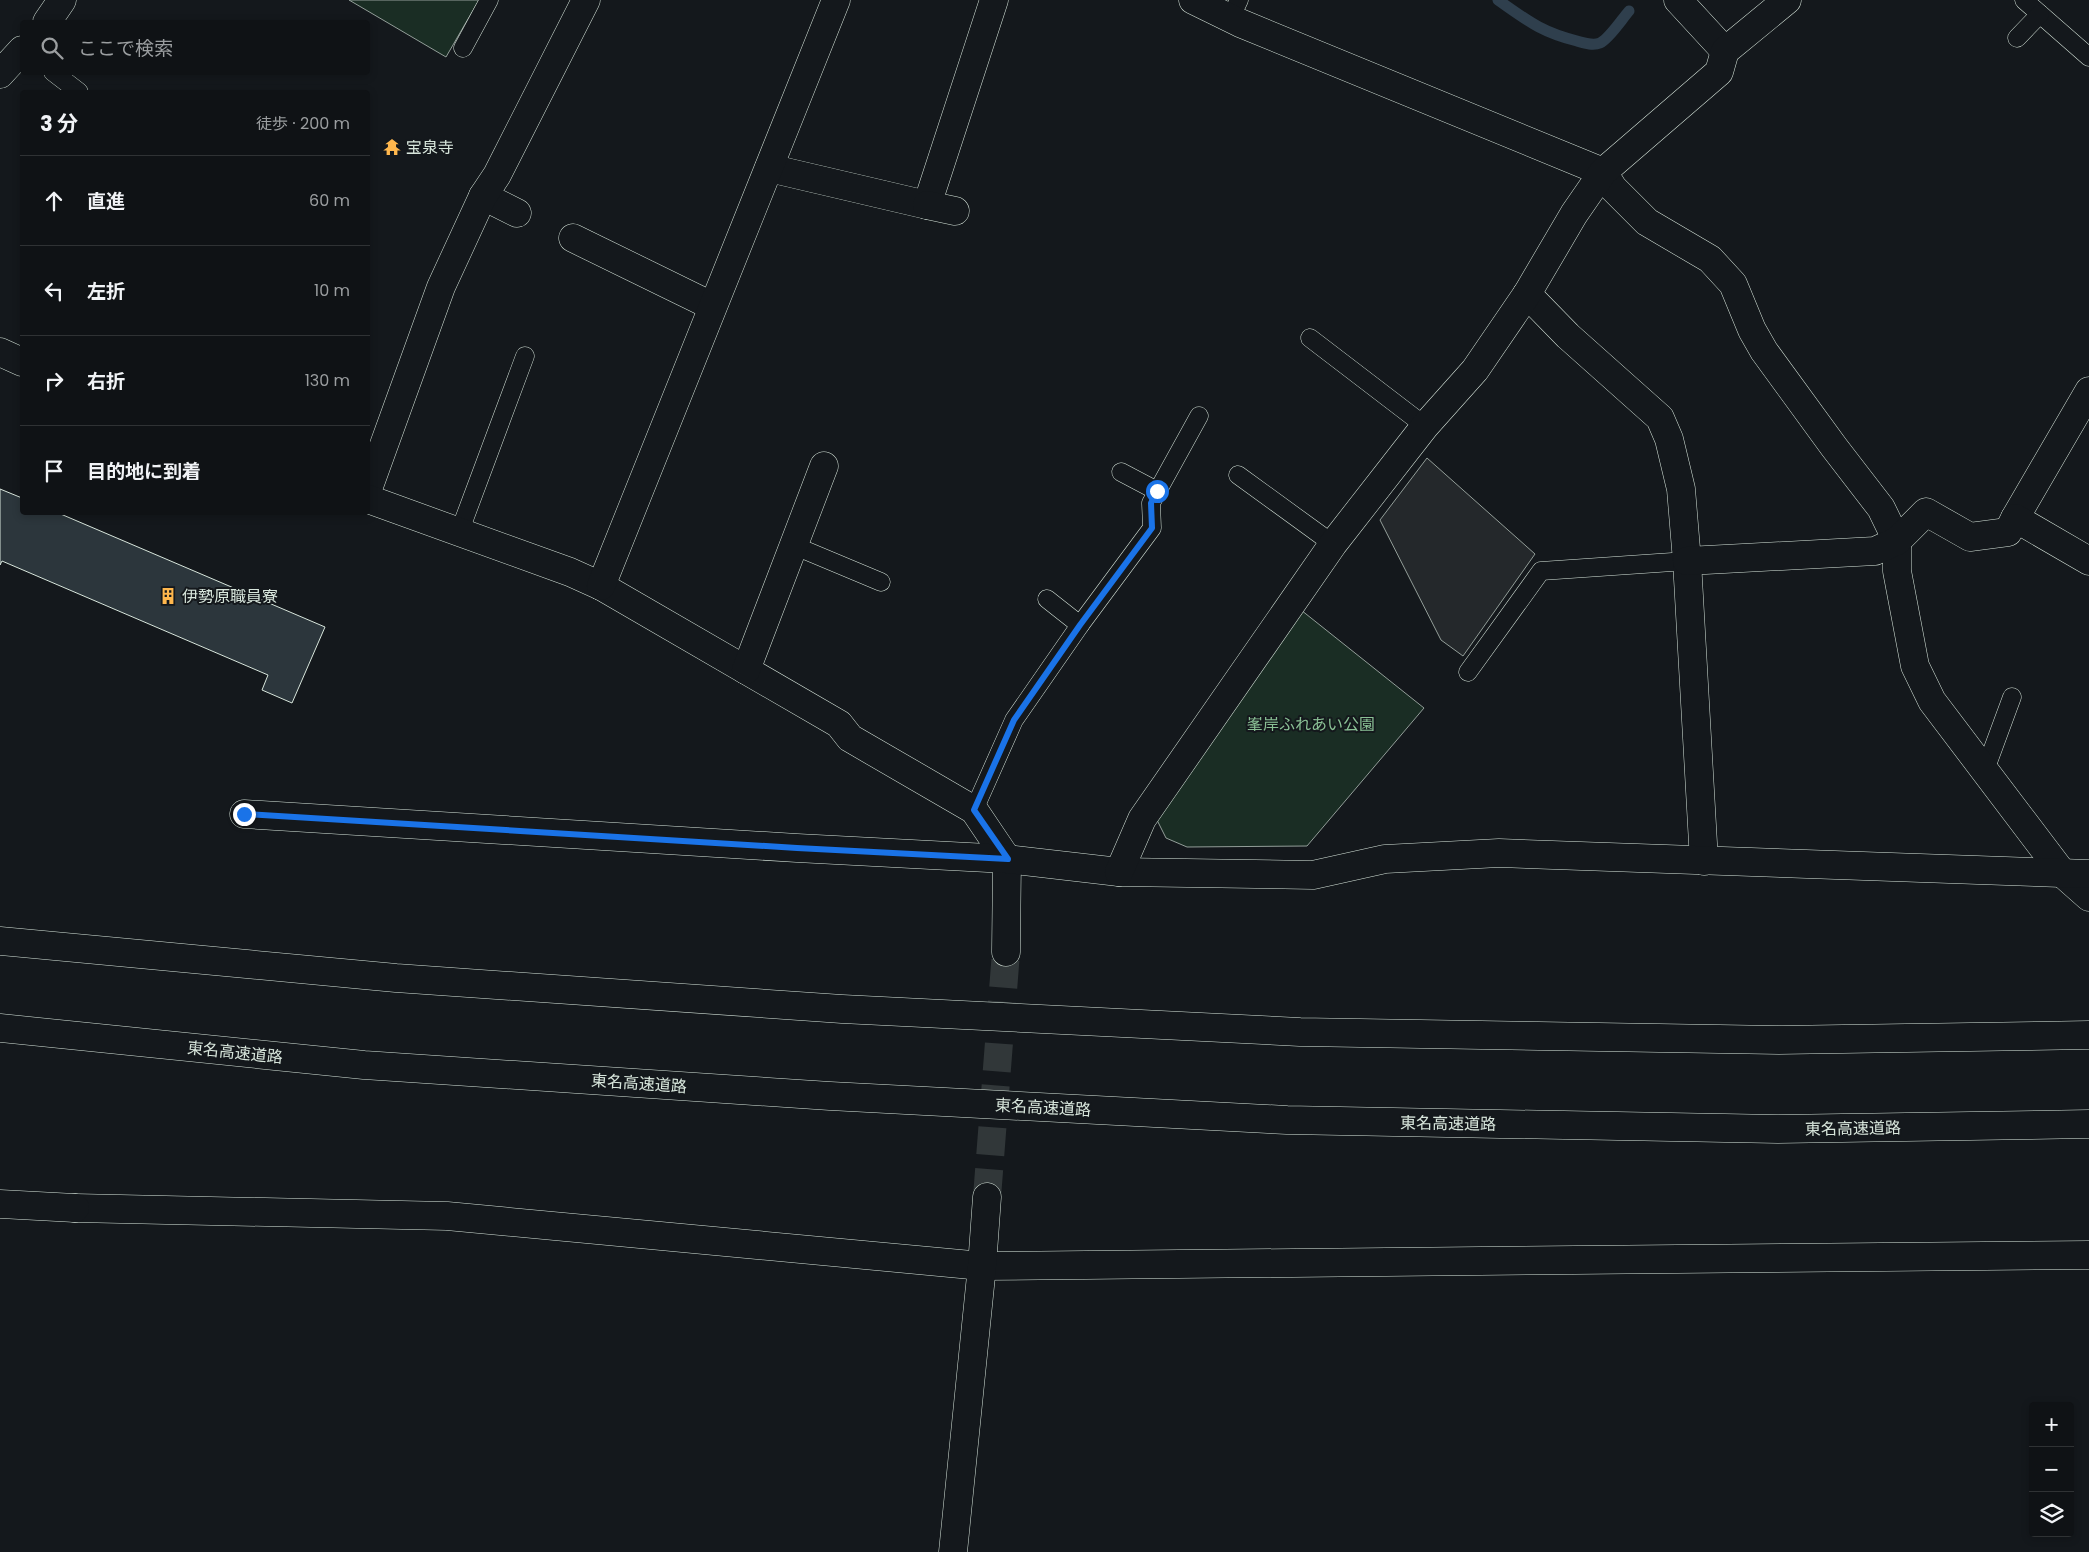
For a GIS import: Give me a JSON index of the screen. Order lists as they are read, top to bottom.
{
  "streets": {
    "main road": ["東名高速道路"]
  },
  "parks": ["峯岸ふれあい公園"],
  "places": {
    "temple": ["宝泉寺"],
    "building": ["伊勢原職員寮"]
  },
  "page": {
    "search": "ここで検索",
    "heading": ["3 分", "徒歩 · 200 m"],
    "list": [
      ["直進", "60 m"],
      ["左折", "10 m"],
      ["右折", "130 m"],
      "目的地に到着"
    ],
    "map_buttons": ["+", "−"]
  }
}
